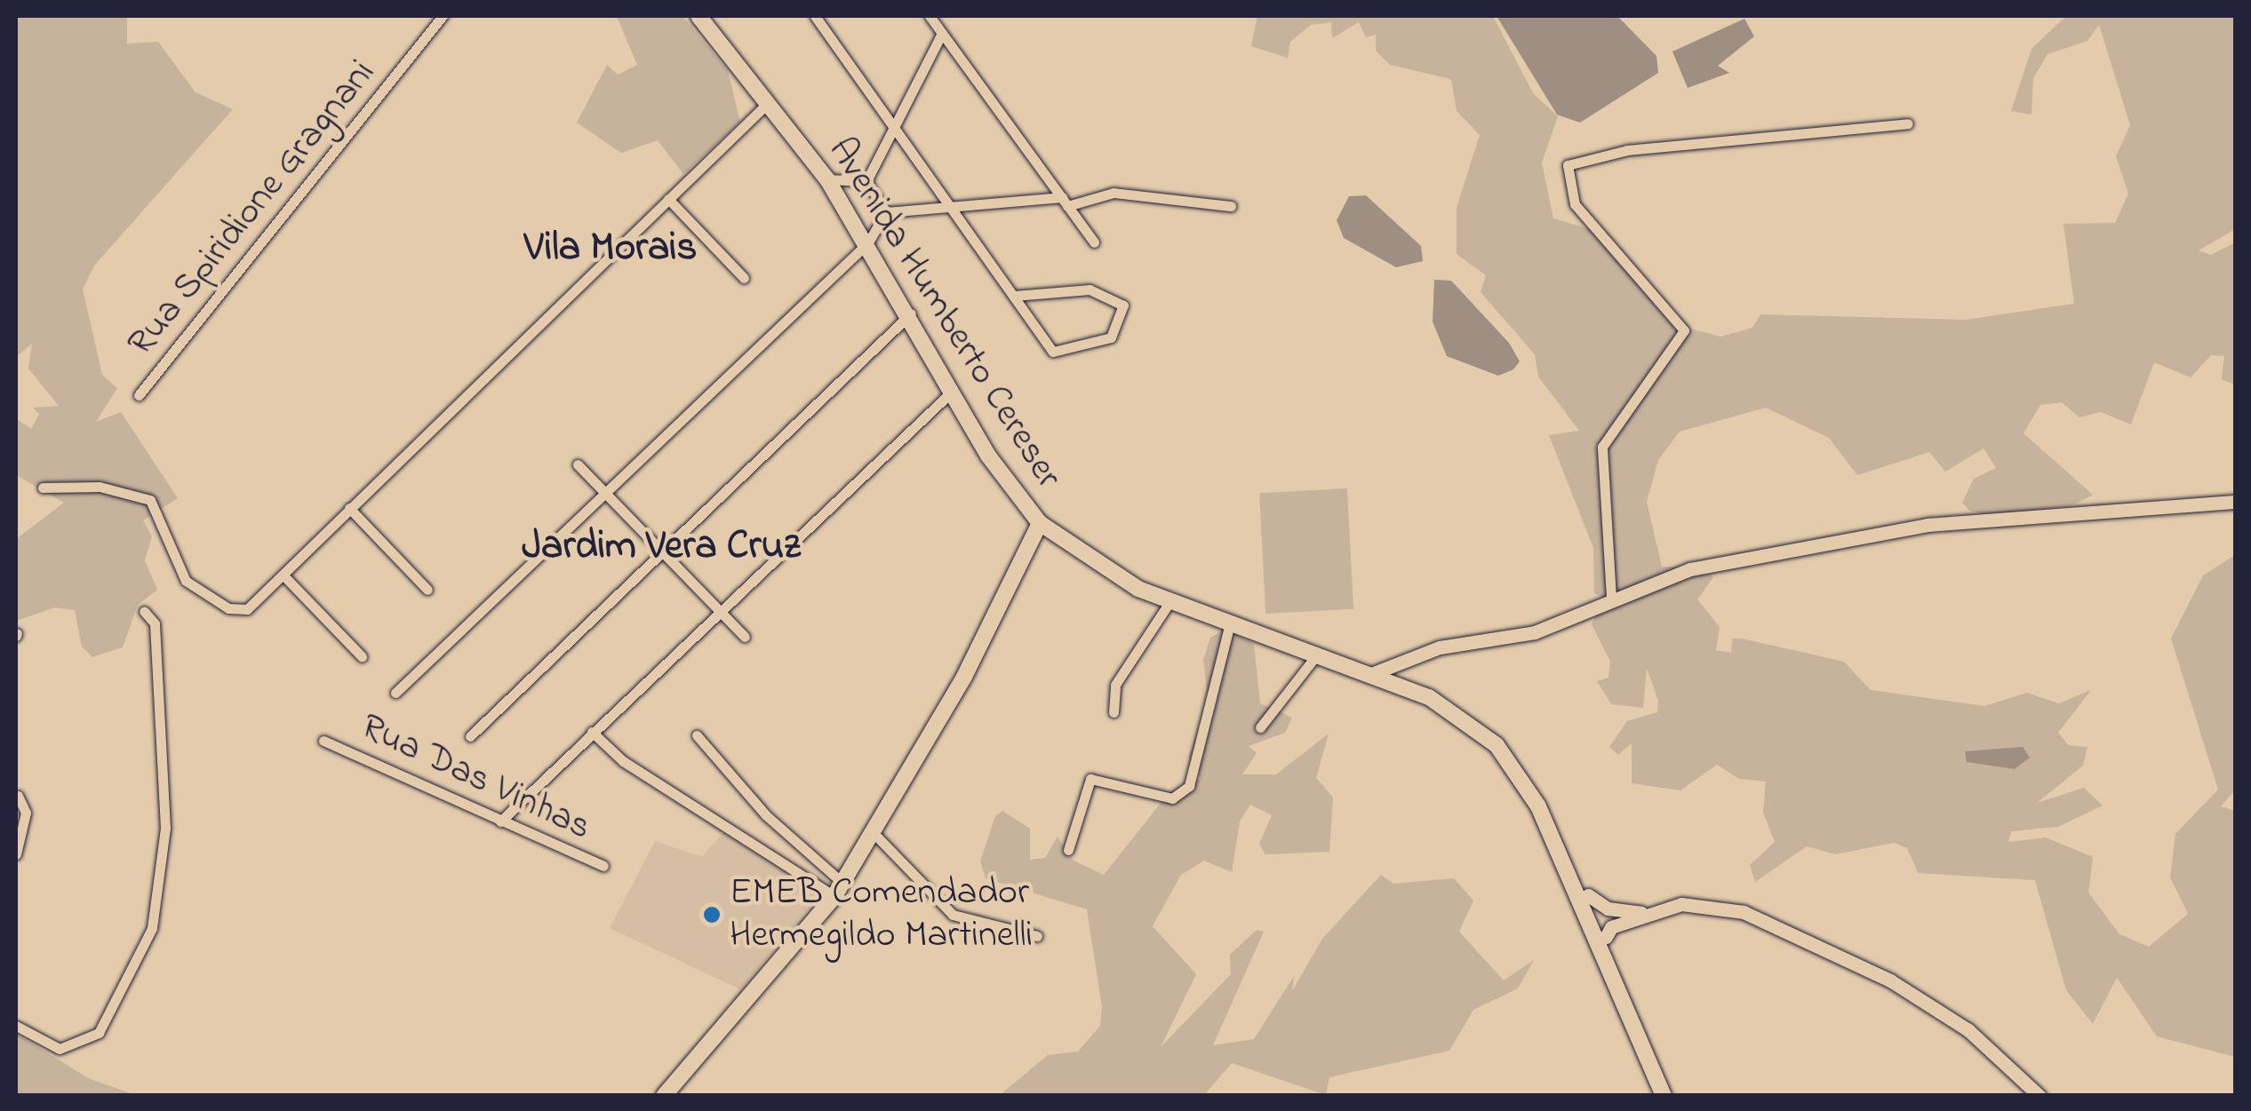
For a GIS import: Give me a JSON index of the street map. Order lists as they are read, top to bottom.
{
  "streets": {
    "main road": ["Avenida Humberto Cereser"],
    "street": ["Rua Spiridione Gragnani", "Rua Das Vinhas"]
  },
  "districts": ["Vila Morais", "Jardim Vera Cruz"],
  "places": ["EMEB Comendador Hermegildo Martinelli"]
}
